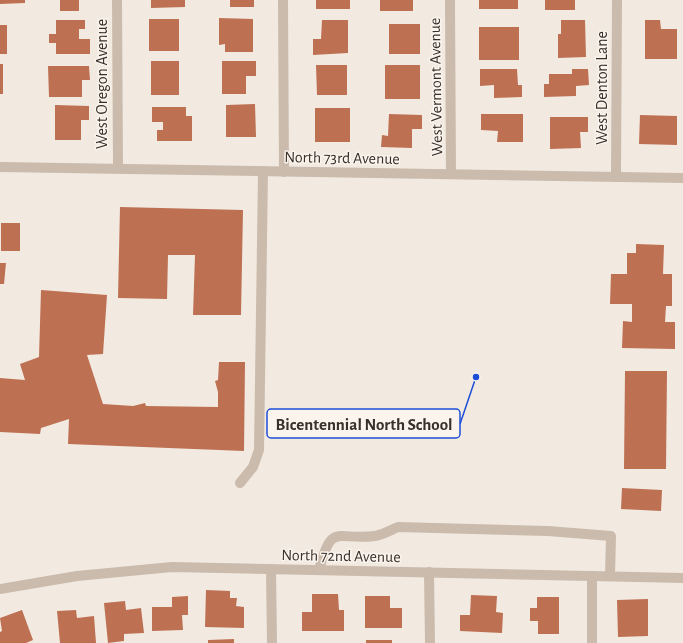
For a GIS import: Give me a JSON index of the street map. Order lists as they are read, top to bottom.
{
  "streets": {
    "street": [
      "West Oregon Avenue",
      "West Vermont Avenue",
      "West Denton Lane",
      "North 73rd Avenue",
      "North 72nd Avenue"
    ]
  },
  "crossings": [
    ["West Oregon Avenue", "North 73rd Avenue"],
    ["West Vermont Avenue", "North 73rd Avenue"],
    ["West Denton Lane", "North 73rd Avenue"]
  ],
  "places": ["Bicentennial North School"]
}
